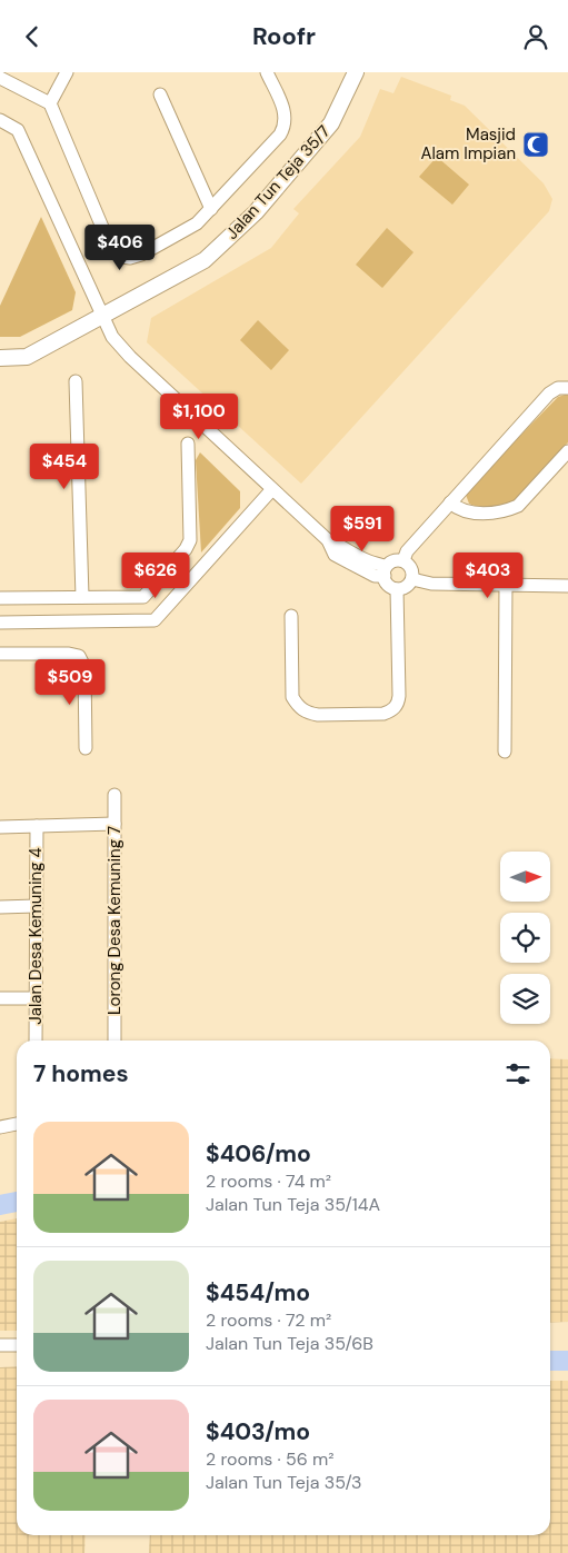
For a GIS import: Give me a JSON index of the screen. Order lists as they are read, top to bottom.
{
  "streets": {
    "street": ["Jalan Tun Teja 35/7", "Lorong Desa Kemuning 7", "Jalan Desa Kemuning 4"]
  },
  "places": {
    "mosque": ["Masjid Alam Impian"]
  },
  "north": "right",
  "page": {
    "header": "Roofr",
    "price": [
      "$406",
      "$1,100",
      "$454",
      "$591",
      "$626",
      "$403",
      "$509"
    ],
    "heading": "7 homes",
    "list": [
      {
        "name": "$406/mo",
        "note": "2 rooms · 74 m² · Jalan Tun Teja 35/14A"
      },
      {
        "name": "$454/mo",
        "note": "2 rooms · 72 m² · Jalan Tun Teja 35/6B"
      },
      {
        "name": "$403/mo",
        "note": "2 rooms · 56 m² · Jalan Tun Teja 35/3"
      }
    ]
  }
}
